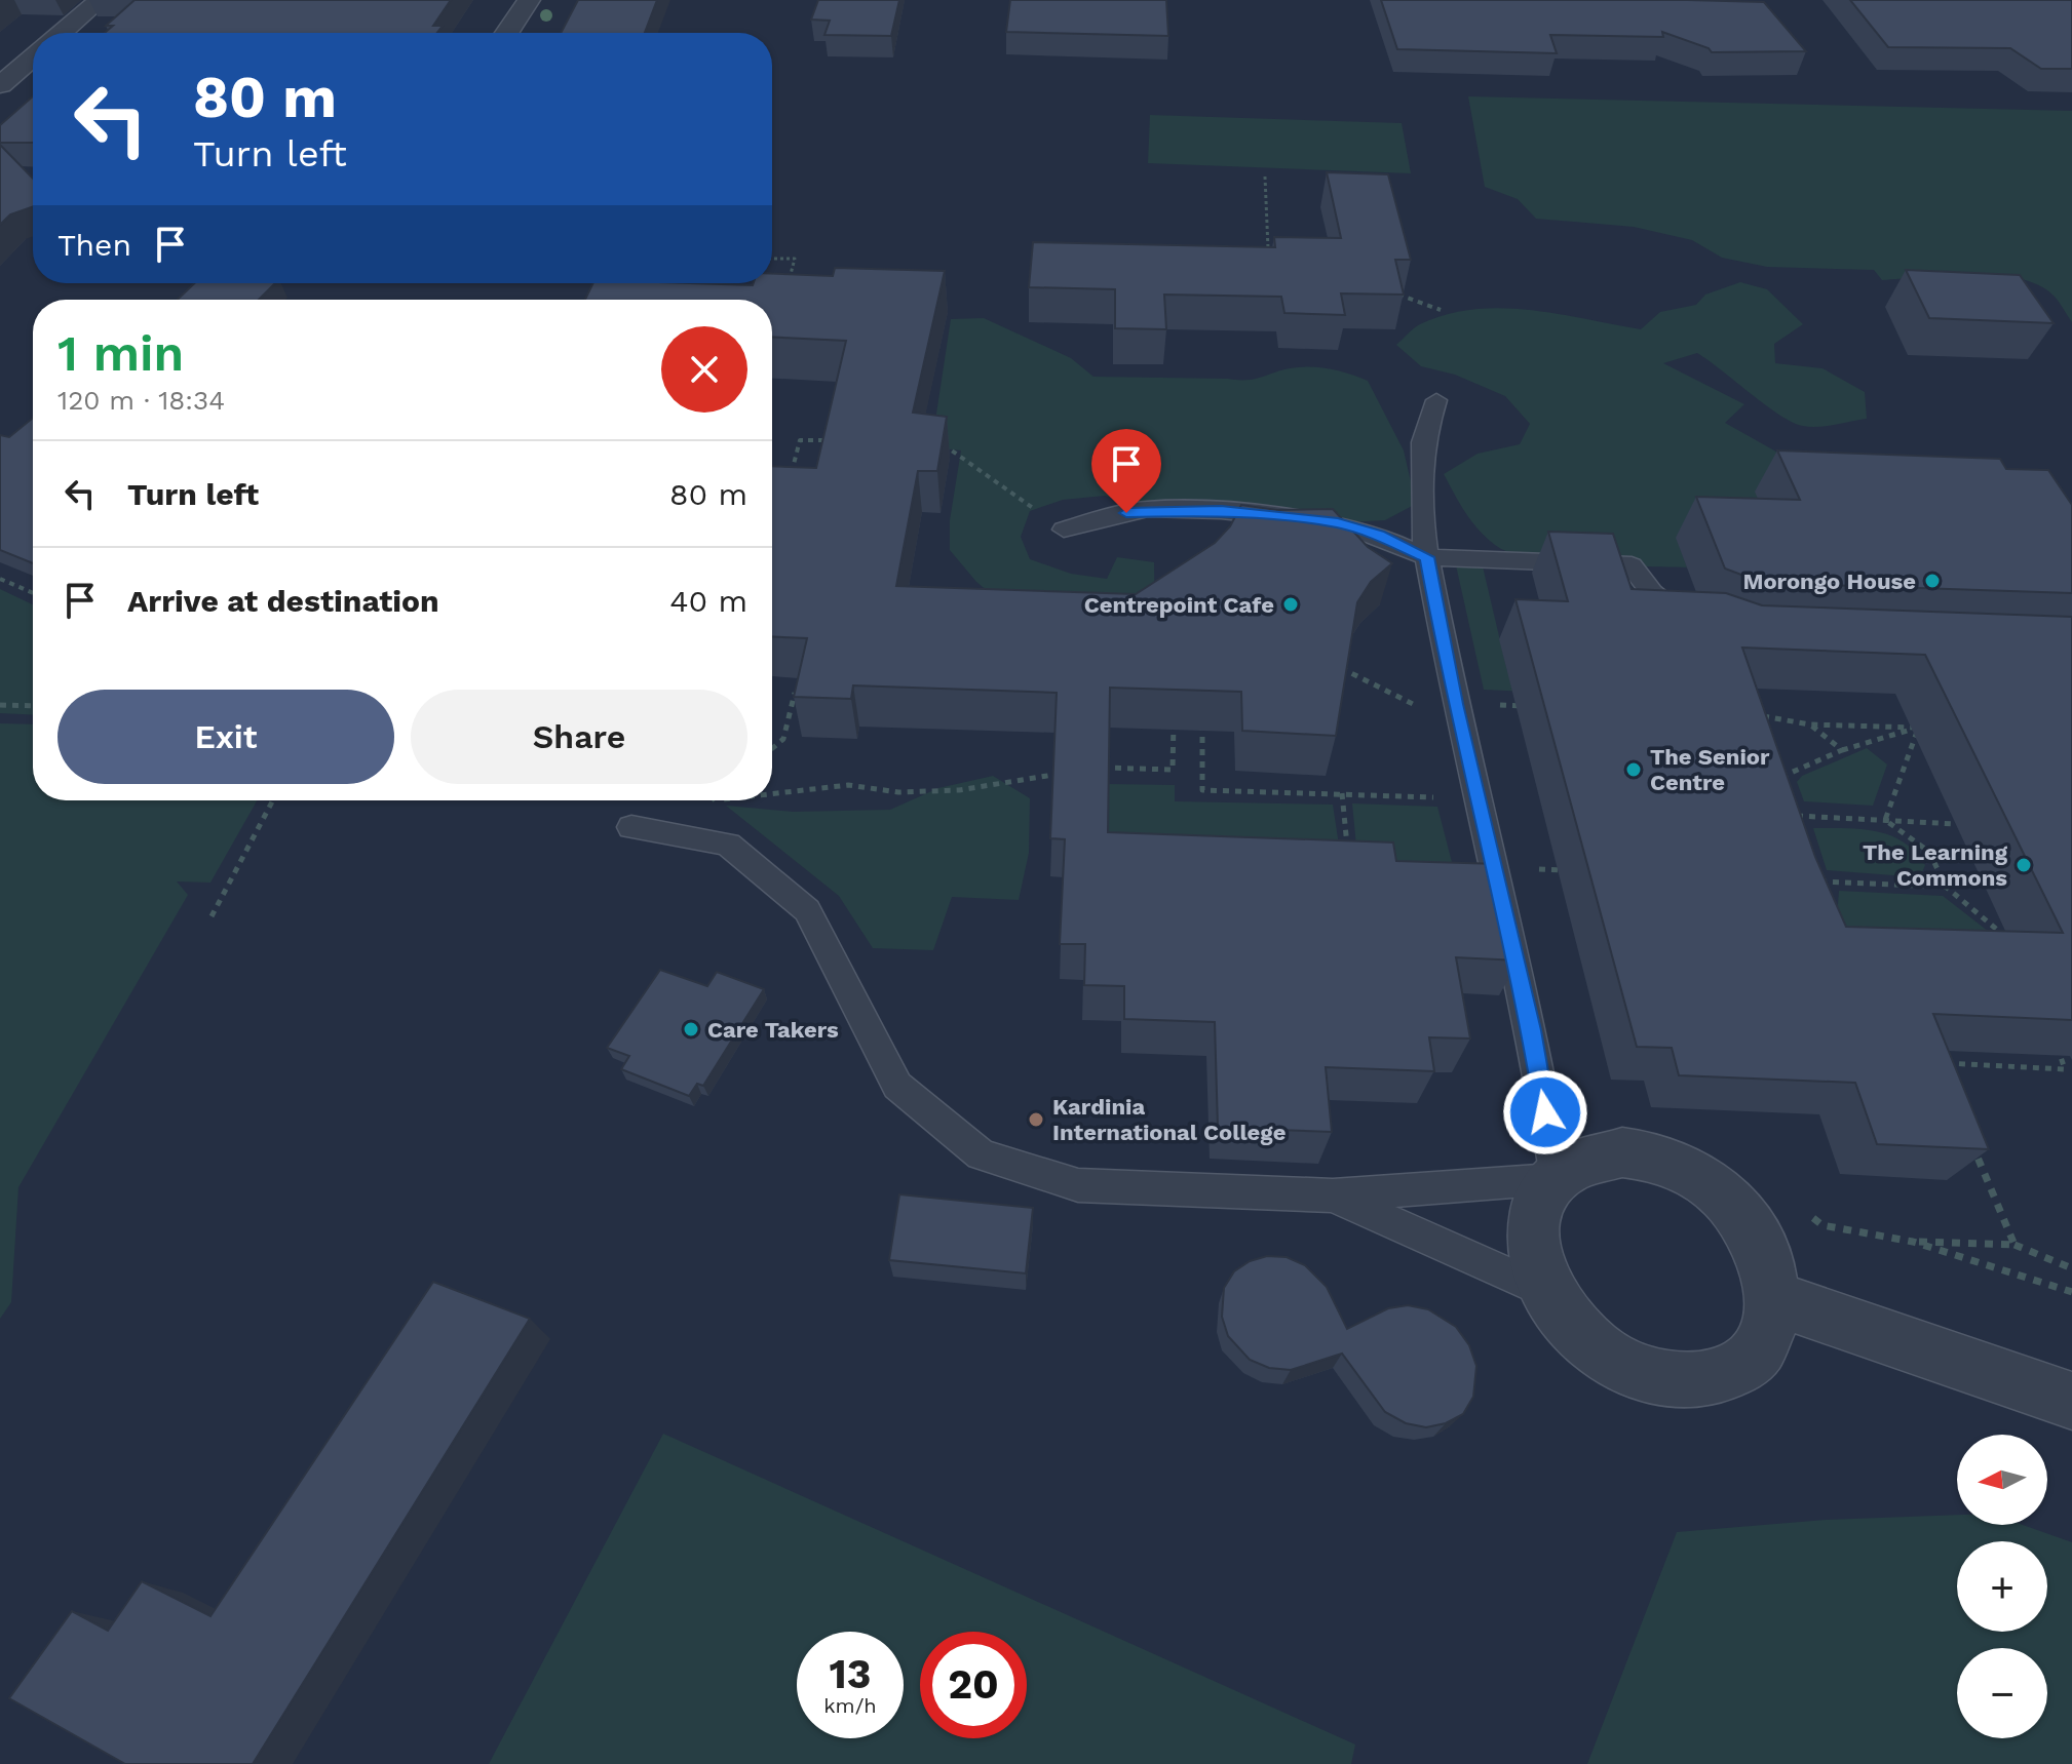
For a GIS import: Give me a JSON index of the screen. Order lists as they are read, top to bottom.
{
  "places": [
    "Morongo House",
    "Centrepoint Cafe",
    "The Senior Centre",
    "The Learning Commons",
    "Care Takers",
    "Kardinia International College"
  ],
  "north": "left",
  "page": {
    "turn": ["80 m", "Turn left"],
    "then": "Then",
    "heading": ["1 min", "120 m · 18:34"],
    "list": [
      {
        "name": "Turn left",
        "value": "80 m"
      },
      {
        "name": "Arrive at destination",
        "value": "40 m"
      }
    ],
    "buttons": ["Exit", "Share"],
    "map_buttons": ["+", "−"],
    "speed": "13 km/h",
    "limit": "20"
  }
}
